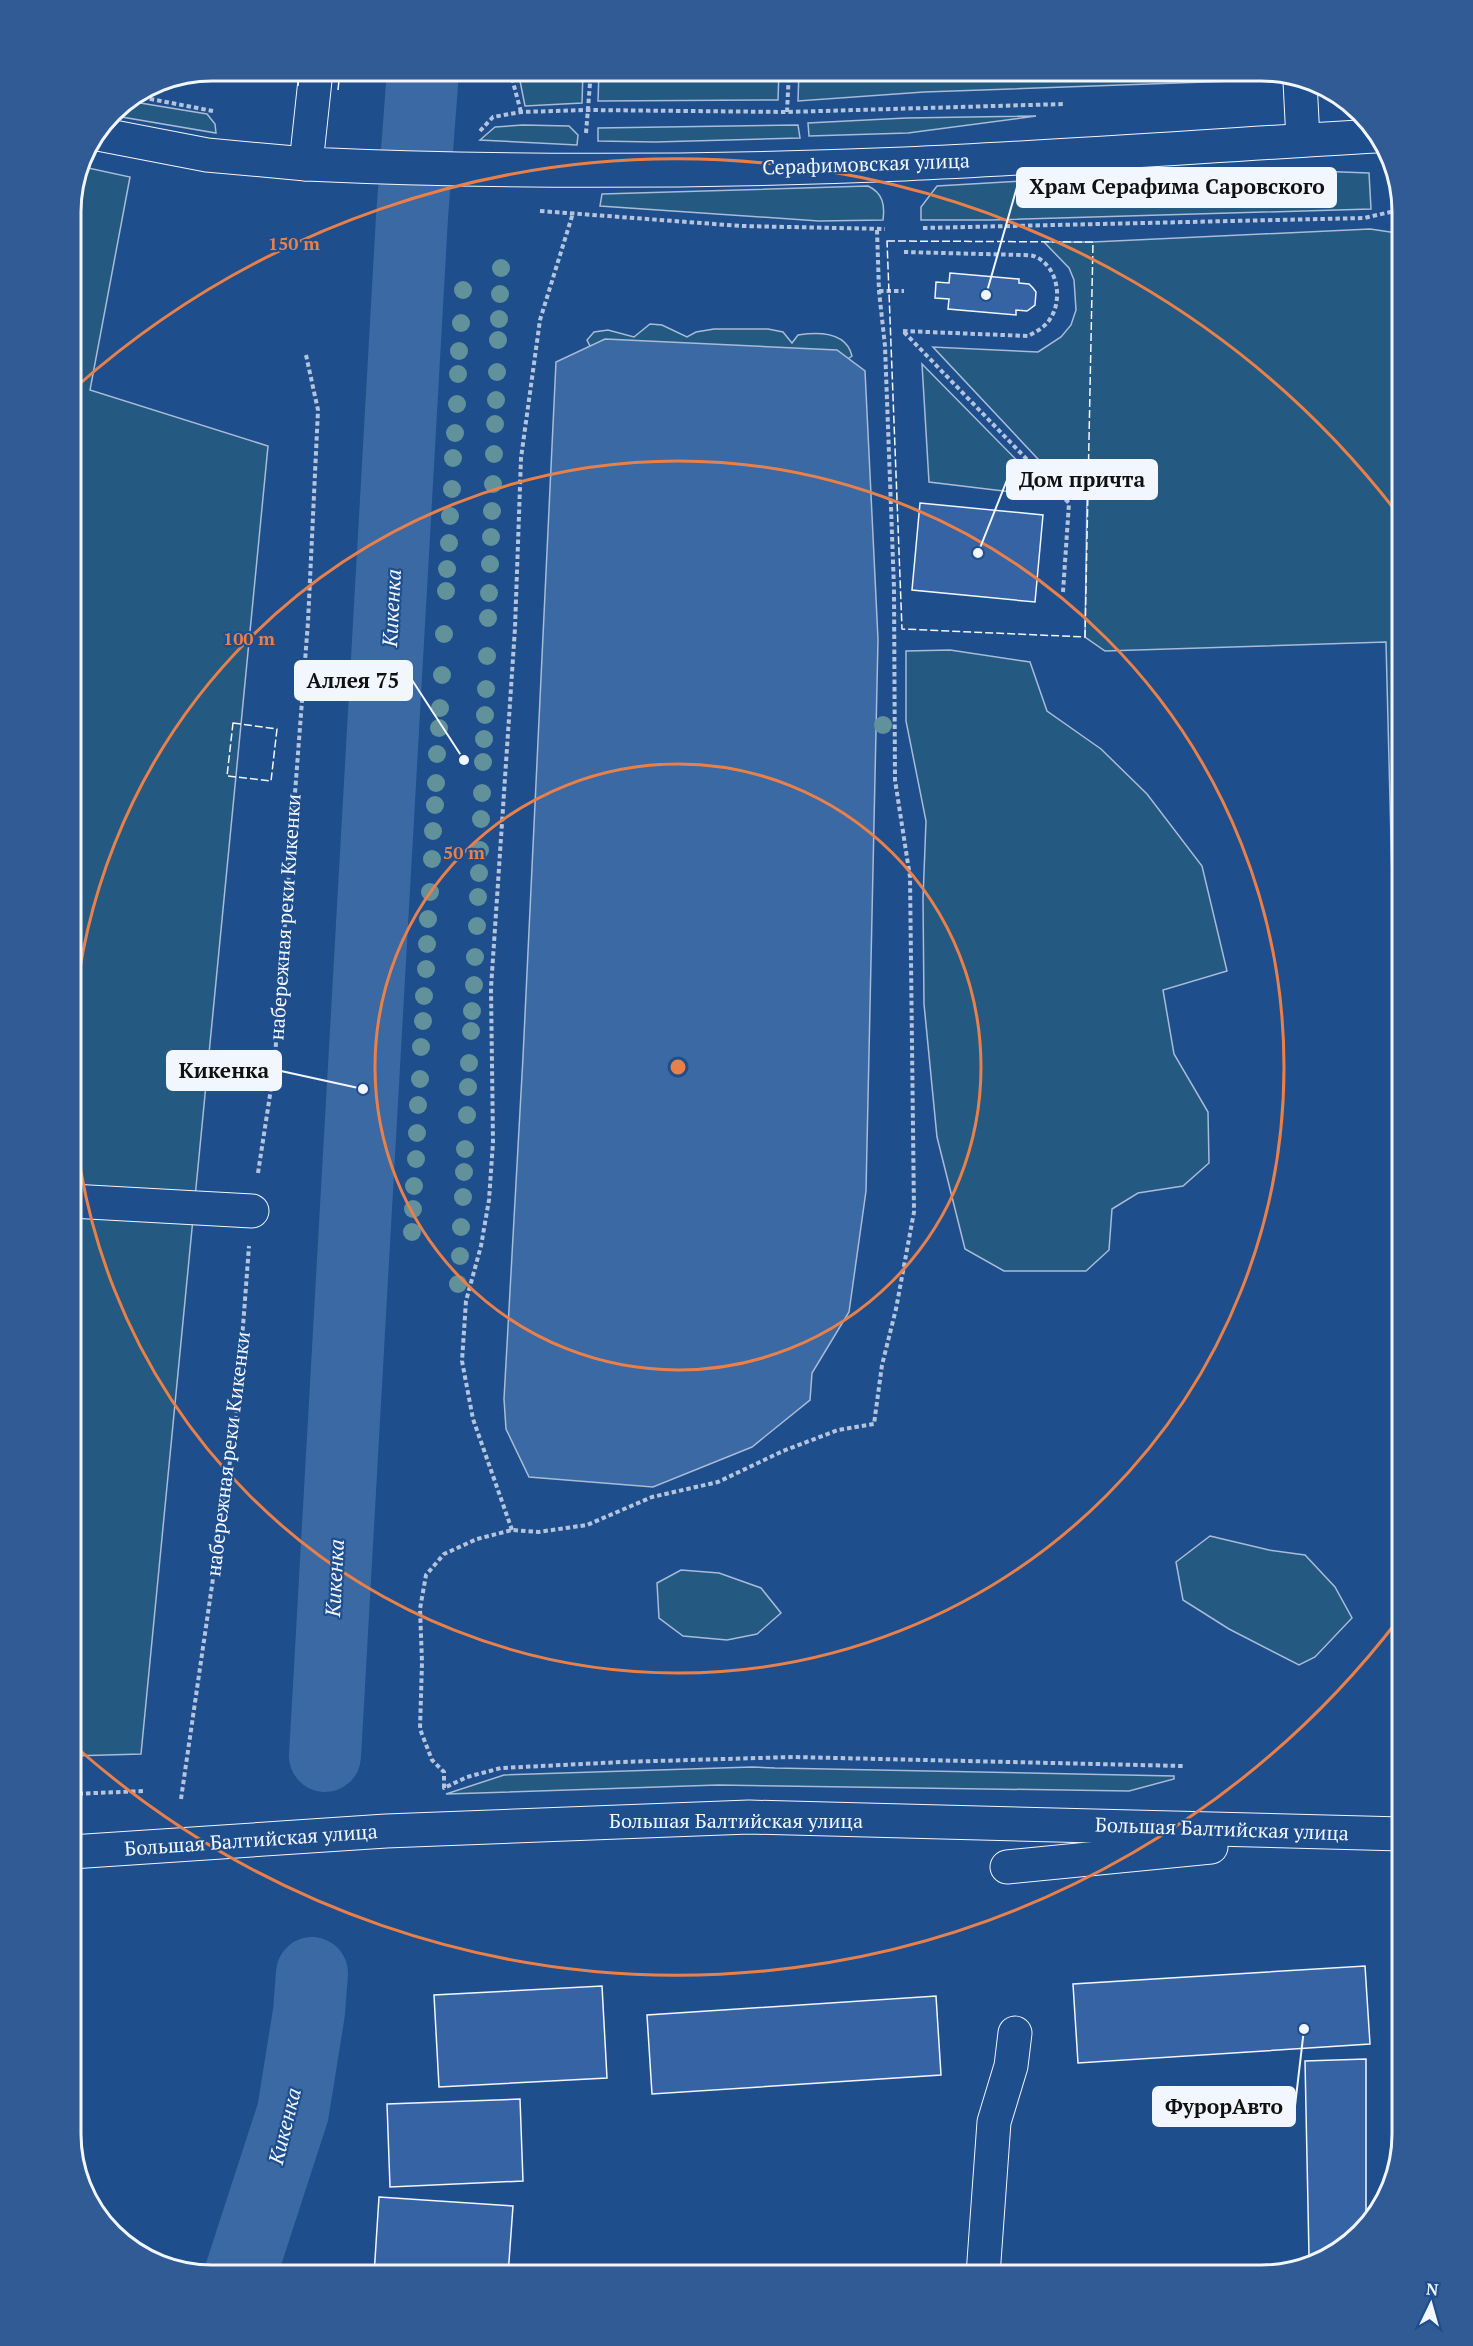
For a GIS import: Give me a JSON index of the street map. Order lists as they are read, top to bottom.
{
  "streets": {
    "street": ["Серафимовская улица", "Большая Балтийская улица"],
    "path": ["набережная реки Кикенки"]
  },
  "water": ["Кикенка"],
  "places": [
    "Храм Серафима Саровского",
    "Дом причта",
    "Аллея 75",
    "Кикенка",
    "ФурорАвто"
  ],
  "north": "top",
  "rings": ["150 m", "100 m", "50 m"]
}
